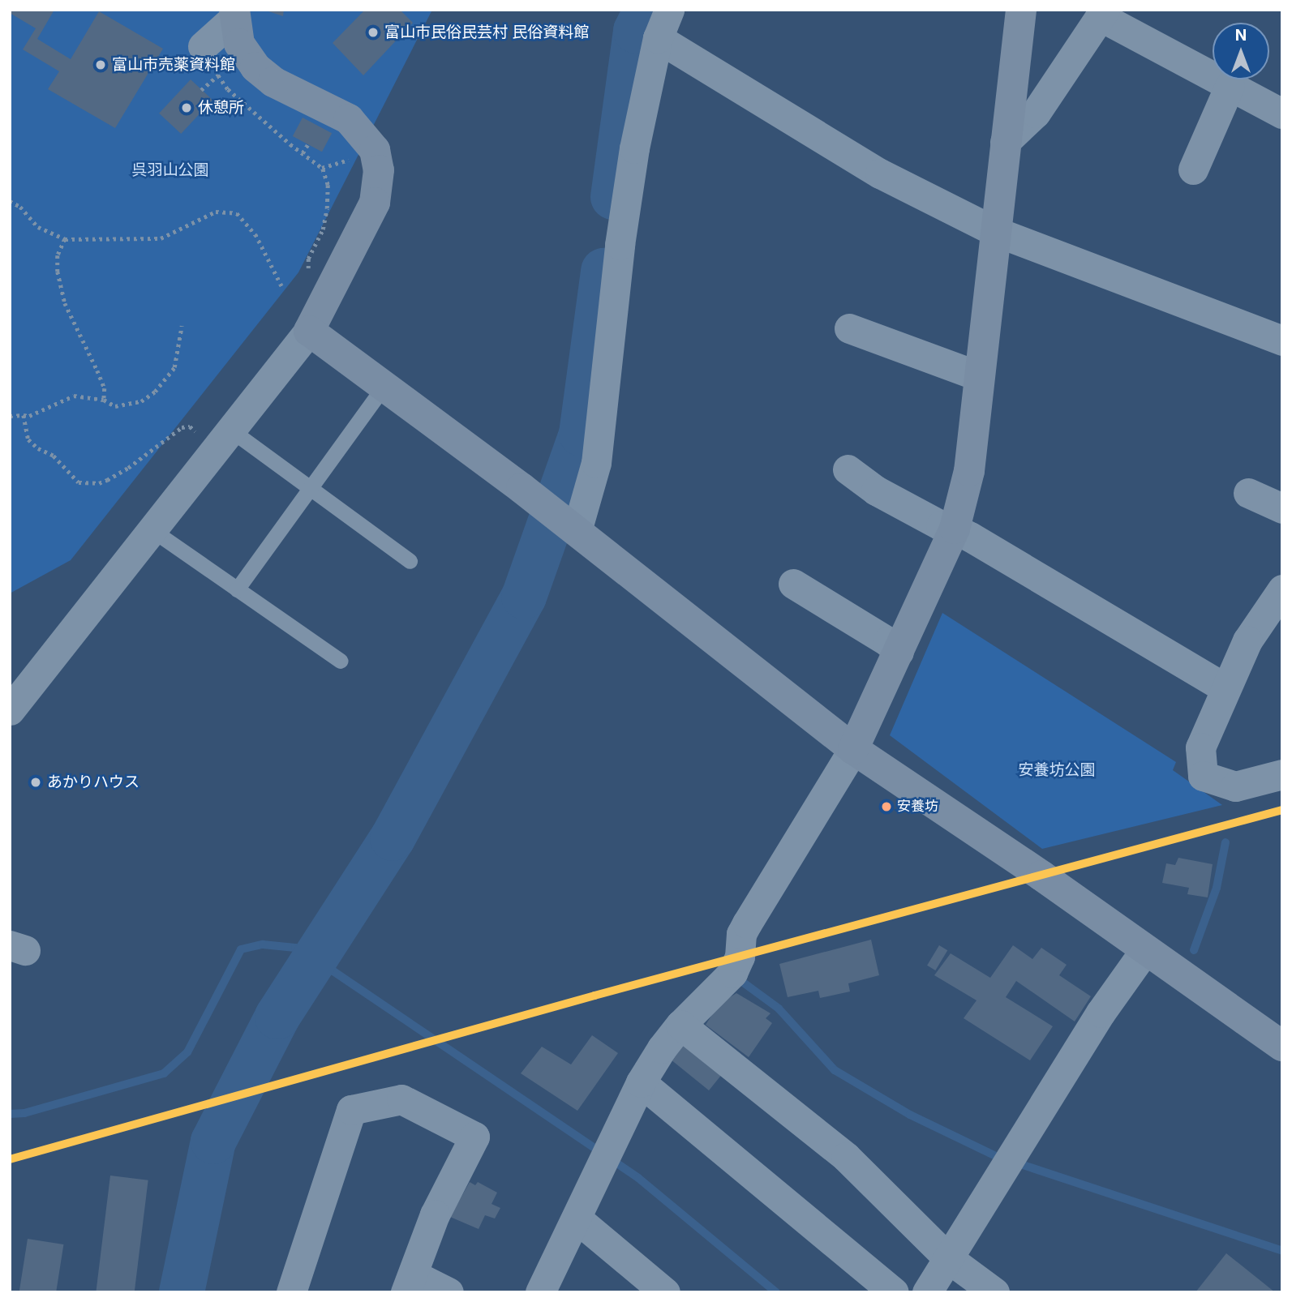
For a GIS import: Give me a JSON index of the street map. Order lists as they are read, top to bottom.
{
  "parks": ["呉羽山公園", "安養坊公園"],
  "places": [
    "富山市民俗民芸村 民俗資料館",
    "富山市売薬資料館",
    "休憩所",
    "あかりハウス",
    "安養坊"
  ],
  "north": "top"
}
